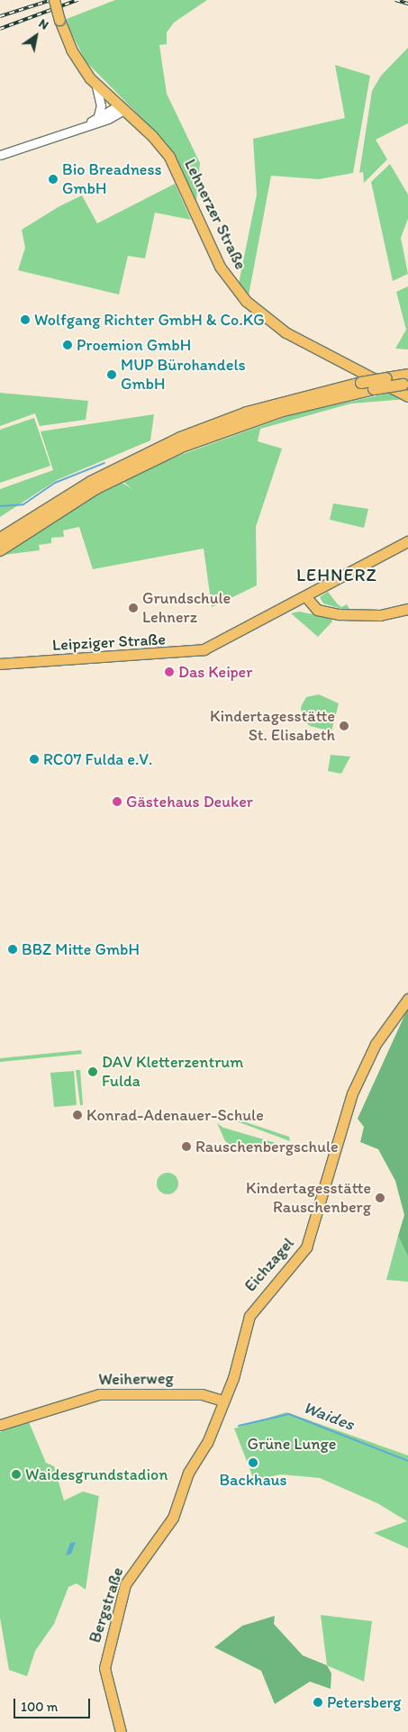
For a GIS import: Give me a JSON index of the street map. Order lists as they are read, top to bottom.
{
  "streets": {
    "main road": [
      "Lehnerzer Straße",
      "Leipziger Straße",
      "Eichzagel",
      "Weiherweg",
      "Bergstraße"
    ]
  },
  "crossings": [
    ["Eichzagel", "Weiherweg"],
    ["Eichzagel", "Bergstraße"],
    ["Weiherweg", "Bergstraße"]
  ],
  "districts": ["LEHNERZ"],
  "water": ["Waides"],
  "parks": ["Grüne Lunge"],
  "places": [
    "Bio Breadness GmbH",
    "Wolfgang Richter GmbH & Co.KG",
    "Proemion GmbH",
    "MUP Bürohandels GmbH",
    "Grundschule Lehnerz",
    "Das Keiper",
    "Kindertagesstätte St. Elisabeth",
    "RC07 Fulda e.V.",
    "Gästehaus Deuker",
    "BBZ Mitte GmbH",
    "DAV Kletterzentrum Fulda",
    "Konrad-Adenauer-Schule",
    "Rauschenbergschule",
    "Kindertagesstätte Rauschenberg",
    "Backhaus",
    "Waidesgrundstadion",
    "Petersberg"
  ],
  "scale_bar": "100 m",
  "north": "top right"
}
